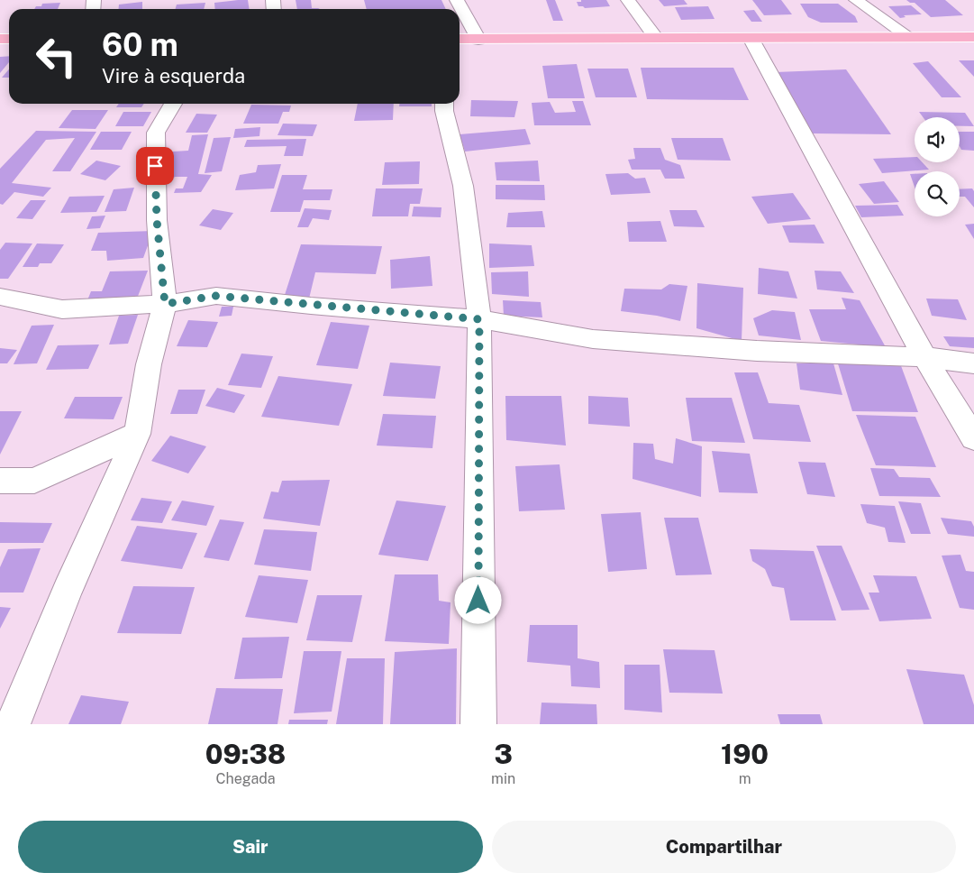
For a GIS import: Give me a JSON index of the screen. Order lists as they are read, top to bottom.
{
  "page": {
    "turn": ["60 m", "Vire à esquerda"],
    "eta": [
      "09:38",
      "Chegada",
      "3",
      "min",
      "190",
      "m"
    ],
    "buttons": ["Sair", "Compartilhar"]
  }
}
